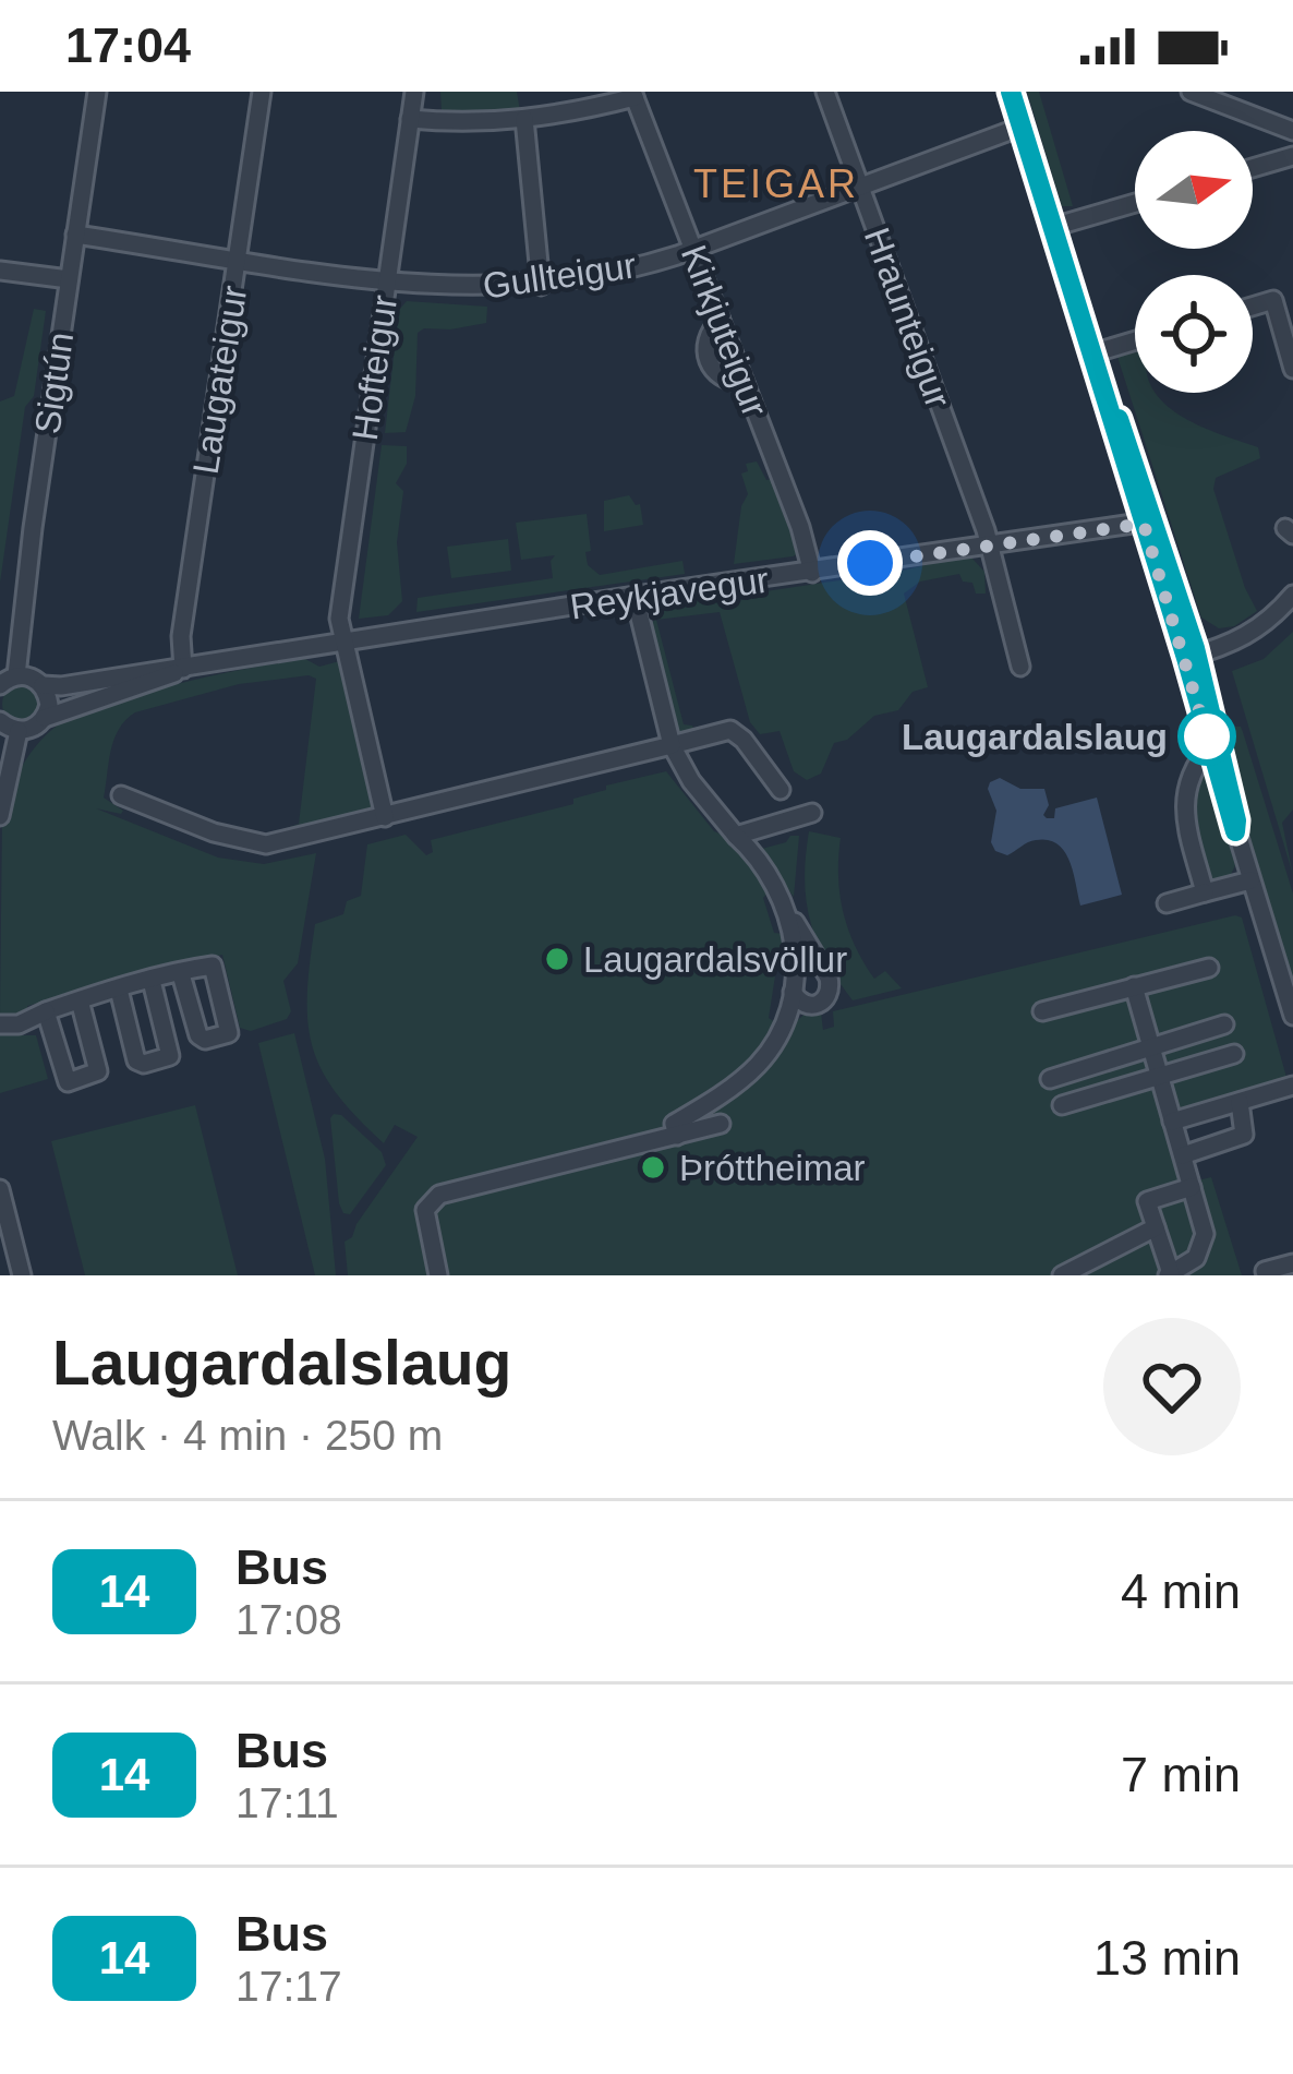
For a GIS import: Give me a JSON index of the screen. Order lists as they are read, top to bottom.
{
  "streets": {
    "street": [
      "Gullteigur",
      "Hraunteigur",
      "Kirkjuteigur",
      "Hofteigur",
      "Laugateigur",
      "Sigtún",
      "Reykjavegur"
    ]
  },
  "crossings": [
    ["Gullteigur", "Hraunteigur"],
    ["Gullteigur", "Kirkjuteigur"],
    ["Gullteigur", "Hofteigur"],
    ["Gullteigur", "Laugateigur"],
    ["Gullteigur", "Sigtún"],
    ["Hraunteigur", "Reykjavegur"],
    ["Kirkjuteigur", "Reykjavegur"],
    ["Hofteigur", "Reykjavegur"],
    ["Laugateigur", "Reykjavegur"]
  ],
  "districts": ["TEIGAR"],
  "places": ["Laugardalslaug", "Laugardalsvöllur", "Þróttheimar"],
  "lines": ["bus line 14"],
  "north": "right",
  "page": {
    "status": "17:04",
    "heading": ["Laugardalslaug", "Walk · 4 min · 250 m"],
    "list": [
      {
        "mark": "14",
        "name": "Bus",
        "note": "17:08",
        "value": "4 min"
      },
      {
        "mark": "14",
        "name": "Bus",
        "note": "17:11",
        "value": "7 min"
      },
      {
        "mark": "14",
        "name": "Bus",
        "note": "17:17",
        "value": "13 min"
      }
    ]
  }
}
